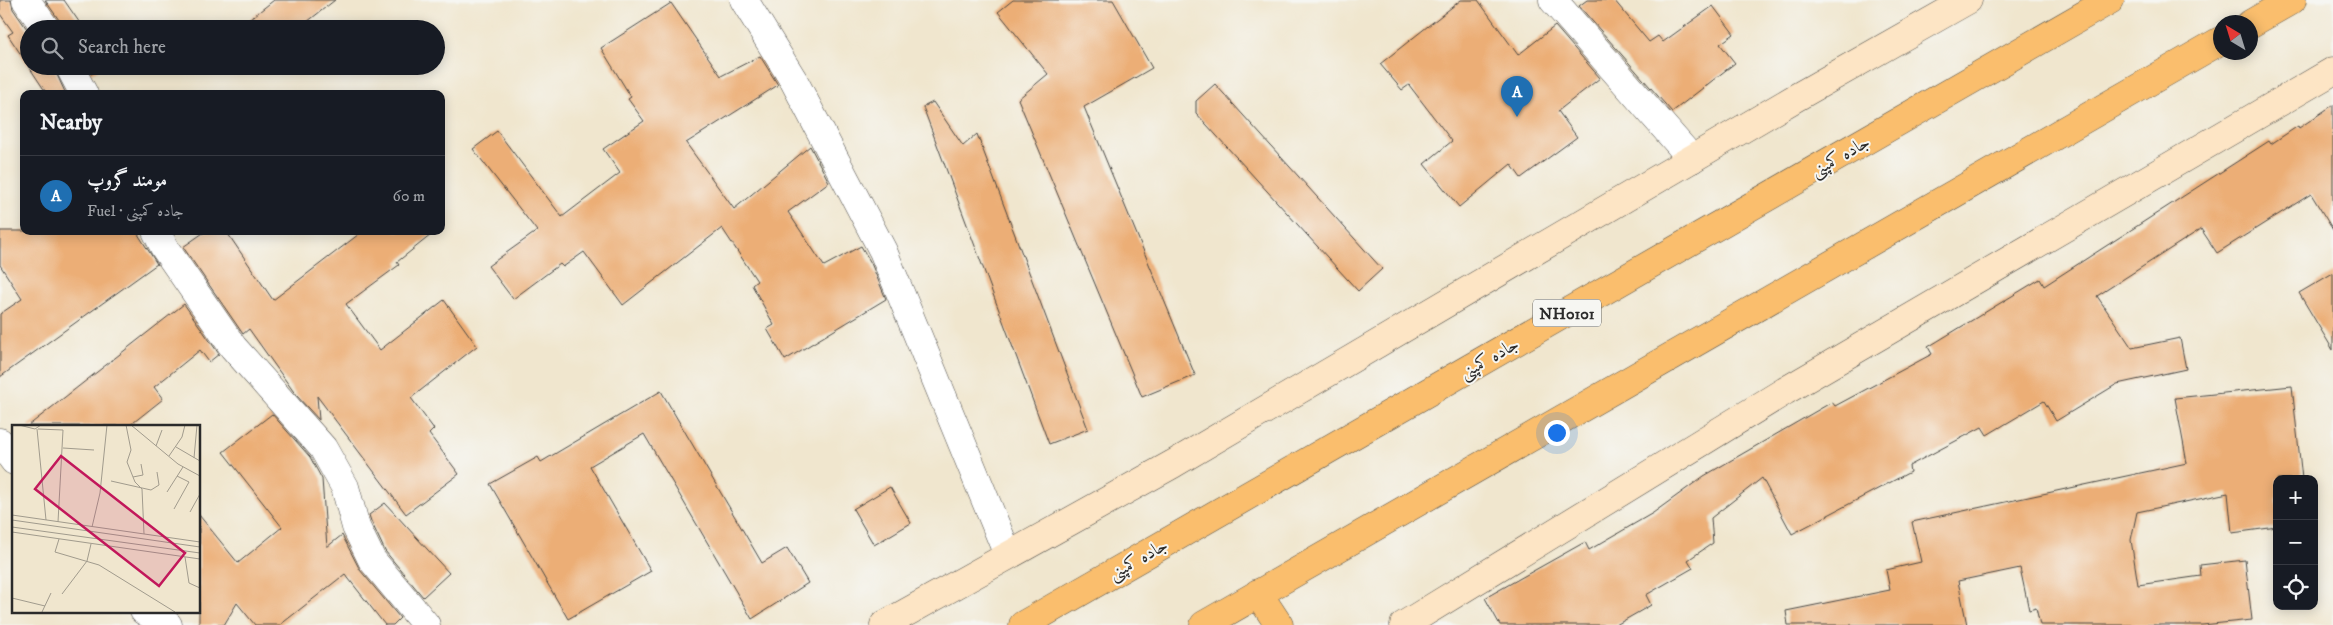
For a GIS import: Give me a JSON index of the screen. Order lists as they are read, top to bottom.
{
  "streets": {
    "highway": ["جاده کمپنی", "NH0101"]
  },
  "north": "top left",
  "page": {
    "search": "Search here",
    "pins": "A",
    "heading": "Nearby",
    "list": [
      {
        "mark": "A",
        "name": "مومند گروپ",
        "note": "Fuel · جاده کمپنی",
        "value": "60 m"
      }
    ],
    "map_buttons": ["+", "−"]
  }
}
